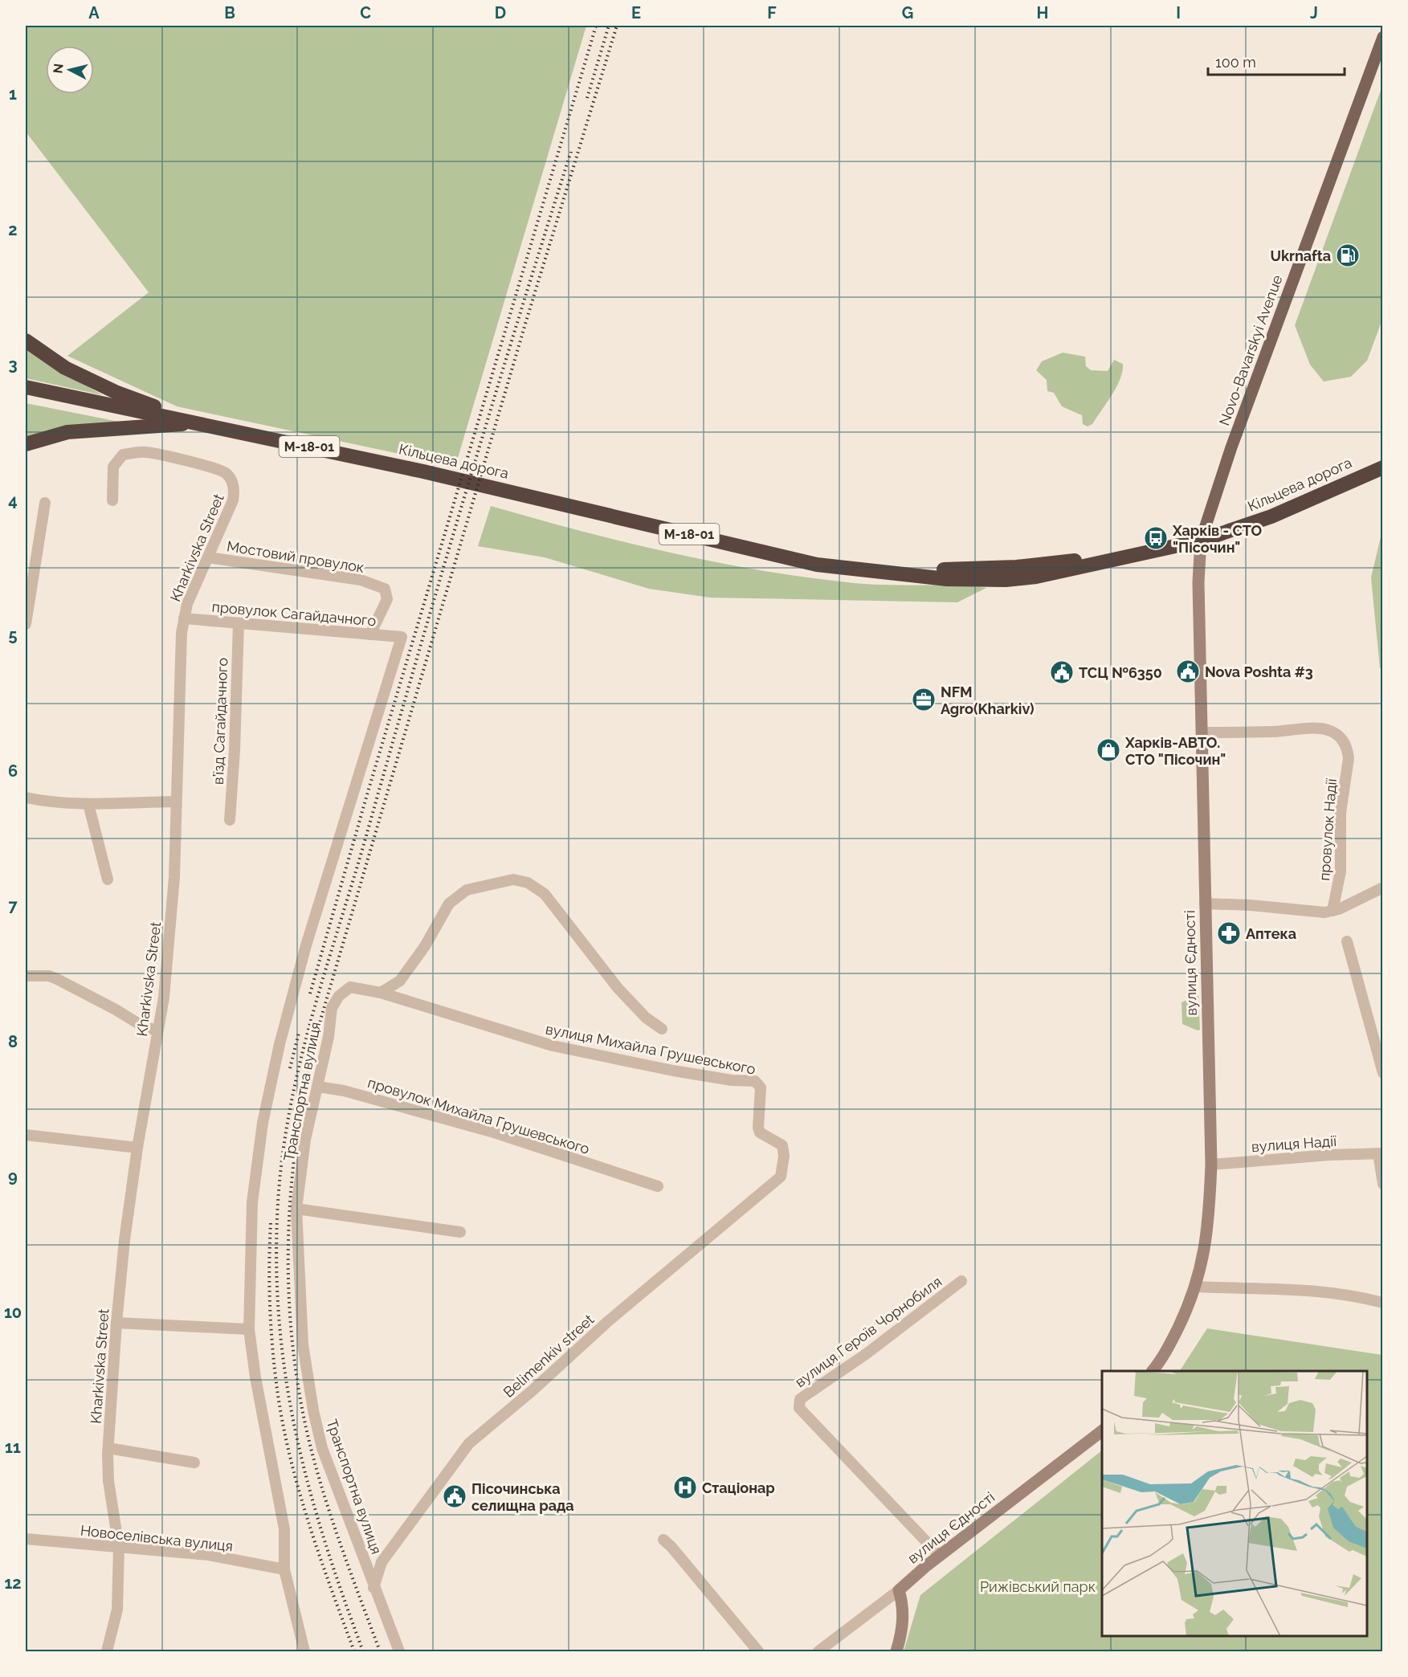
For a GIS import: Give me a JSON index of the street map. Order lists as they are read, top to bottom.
{
  "streets": {
    "highway": ["М-18-01", "Кільцева дорога"],
    "main road": ["Novo-Bavarskyi Avenue"],
    "street": [
      "Kharkivska Street",
      "Мостовий провулок",
      "провулок Сагайдачного",
      "в’їзд Сагайдачного",
      "провулок Надії",
      "вулиця Єдності",
      "вулиця Михайла Грушевського",
      "Транспортна вулиця",
      "провулок Михайла Грушевського",
      "вулиця Надії",
      "вулиця Героїв Чорнобиля",
      "Belimenkiv street",
      "Новоселівська вулиця"
    ]
  },
  "crossings": [
    ["Novo-Bavarskyi Avenue", "Кільцева дорога"],
    ["Novo-Bavarskyi Avenue", "вулиця Єдності"],
    ["М-18-01", "Кільцева дорога"],
    ["Кільцева дорога", "вулиця Єдності"],
    ["Kharkivska Street", "Мостовий провулок"],
    ["Kharkivska Street", "провулок Сагайдачного"],
    ["Kharkivska Street", "Новоселівська вулиця"],
    ["Мостовий провулок", "провулок Сагайдачного"],
    ["провулок Сагайдачного", "в’їзд Сагайдачного"],
    ["провулок Сагайдачного", "Транспортна вулиця"],
    ["провулок Надії", "вулиця Єдності"],
    ["вулиця Єдності", "вулиця Надії"],
    ["вулиця Єдності", "вулиця Героїв Чорнобиля"],
    ["вулиця Михайла Грушевського", "Транспортна вулиця"],
    ["вулиця Михайла Грушевського", "Belimenkiv street"],
    ["Транспортна вулиця", "провулок Михайла Грушевського"],
    ["Транспортна вулиця", "Belimenkiv street"],
    ["Транспортна вулиця", "Новоселівська вулиця"]
  ],
  "parks": ["Рижівський парк"],
  "places": {
    "fuel station": ["Ukrnafta"],
    "bus stop": ["Харків - СТО \"Пісочин\""],
    "public building": ["Nova Poshta #3", "ТСЦ №6350", "Пісочинська селищна рада"],
    "office": ["NFM Agro(Kharkiv)"],
    "shop": ["Харків-АВТО. СТО \"Пісочин\""],
    "pharmacy": ["Аптека"],
    "hospital": ["Стаціонар"]
  },
  "scale_bar": "100 m",
  "north": "left",
  "grid": {
    "columns": [
      "A",
      "B",
      "C",
      "D",
      "E",
      "F",
      "G",
      "H",
      "I",
      "J"
    ],
    "rows": [
      "1",
      "2",
      "3",
      "4",
      "5",
      "6",
      "7",
      "8",
      "9",
      "10",
      "11",
      "12"
    ]
  }
}
